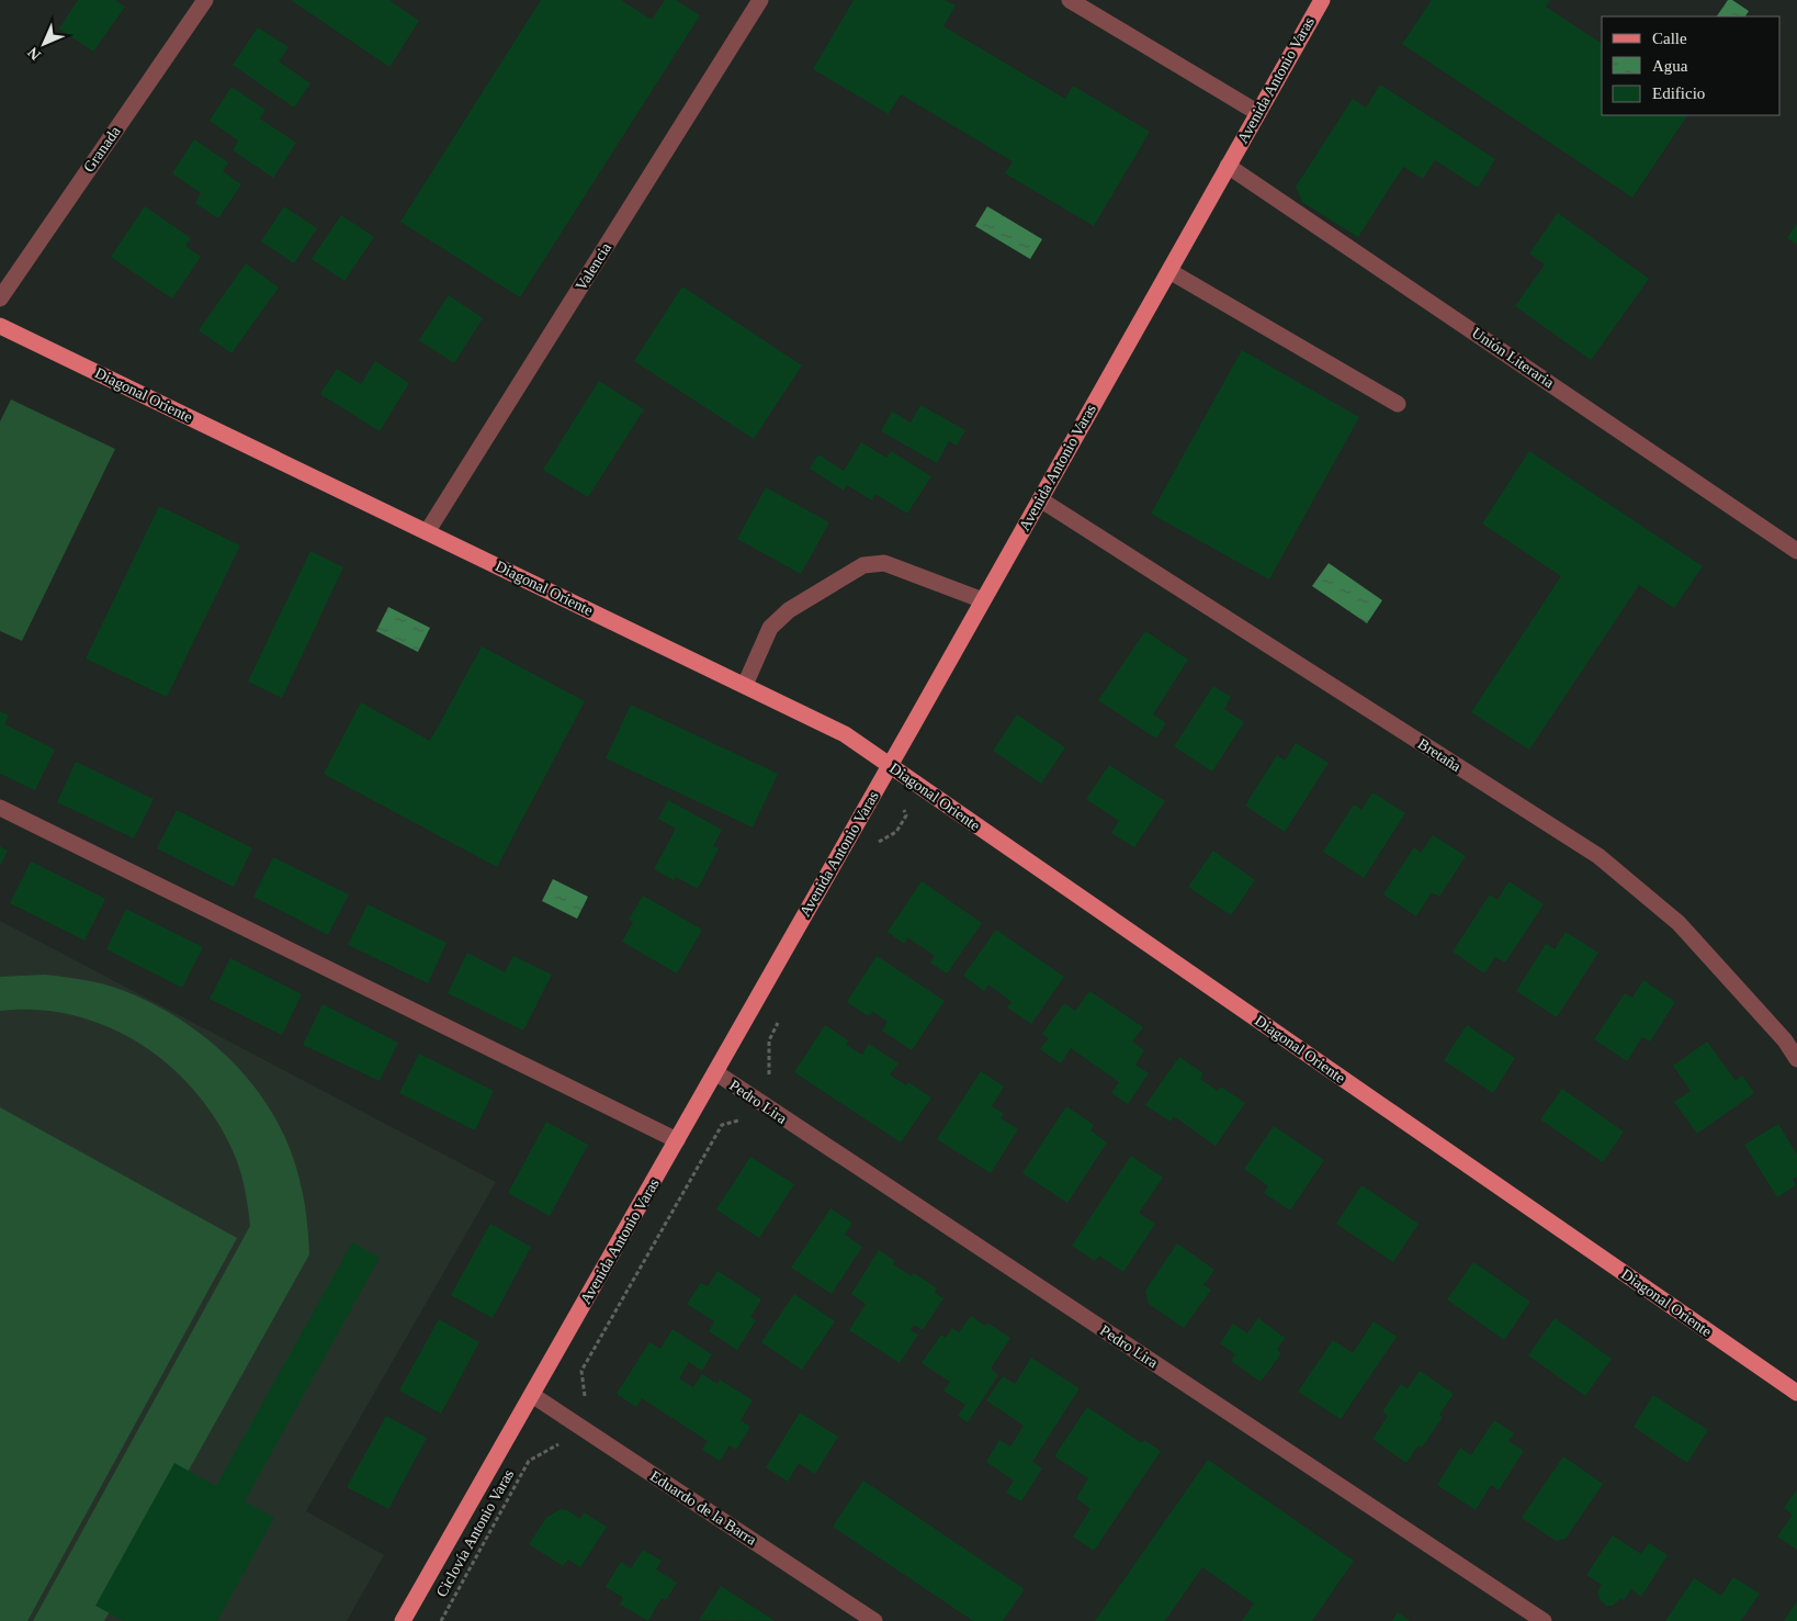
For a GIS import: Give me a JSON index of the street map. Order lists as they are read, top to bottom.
{
  "streets": {
    "main road": ["Avenida Antonio Varas", "Diagonal Oriente"],
    "street": [
      "Granada",
      "Valencia",
      "Unión Literaria",
      "Bretaña",
      "Pedro Lira",
      "Eduardo de la Barra"
    ],
    "path": ["Ciclovía Antonio Varas"]
  },
  "crossings": [
    ["Avenida Antonio Varas", "Unión Literaria"],
    ["Avenida Antonio Varas", "Diagonal Oriente"],
    ["Avenida Antonio Varas", "Bretaña"],
    ["Avenida Antonio Varas", "Pedro Lira"],
    ["Avenida Antonio Varas", "Eduardo de la Barra"],
    ["Valencia", "Diagonal Oriente"],
    ["Pedro Lira", "Ciclovía Antonio Varas"],
    ["Eduardo de la Barra", "Ciclovía Antonio Varas"]
  ],
  "legend": ["Calle", "Agua", "Edificio"],
  "north": "bottom left"
}
